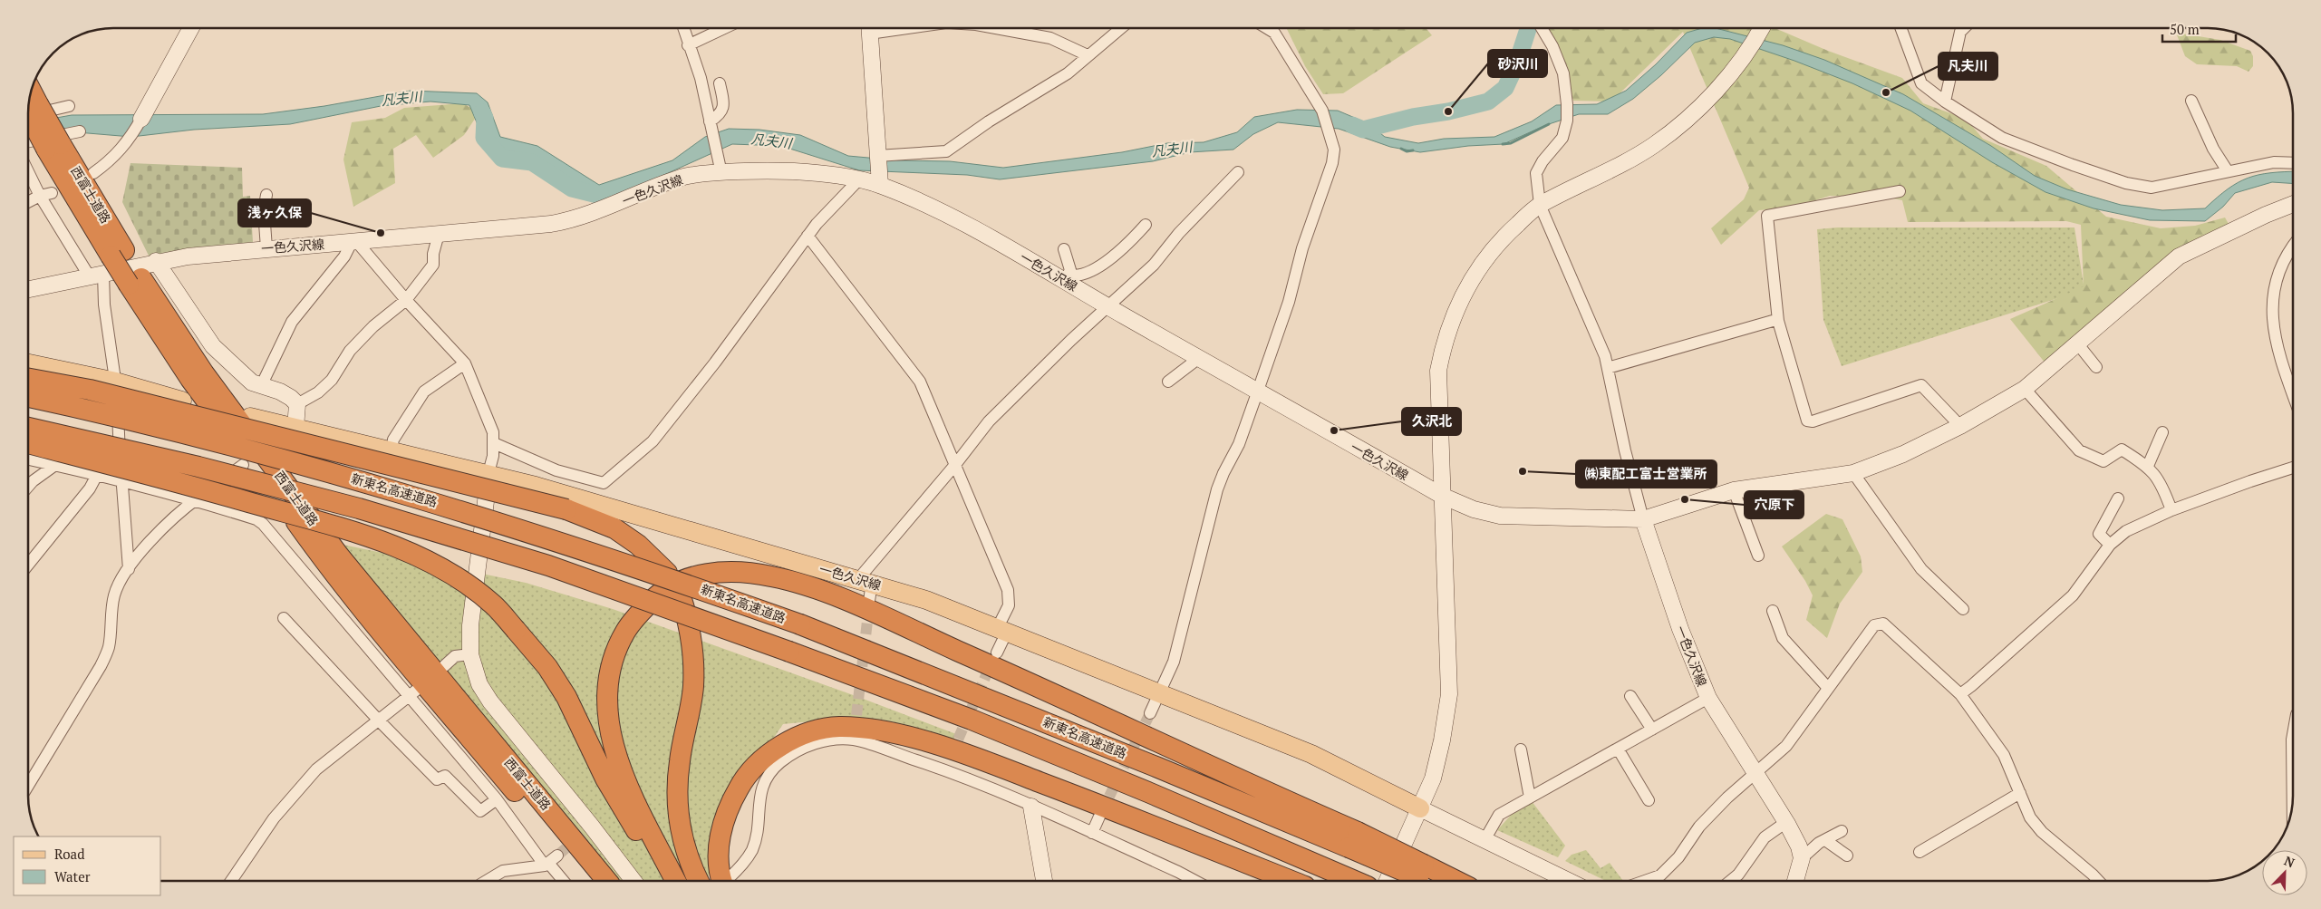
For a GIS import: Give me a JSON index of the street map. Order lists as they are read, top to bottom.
{
  "streets": {
    "highway": ["西富士道路", "新東名高速道路"],
    "main road": ["一色久沢線"]
  },
  "crossings": [
    ["一色久沢線", "西富士道路"]
  ],
  "water": ["凡夫川"],
  "places": [
    "凡夫川",
    "砂沢川",
    "浅ヶ久保",
    "久沢北",
    "㈱東配工富士営業所",
    "穴原下"
  ],
  "legend": ["Road", "Water"],
  "scale_bar": "50 m",
  "north": "top right"
}
